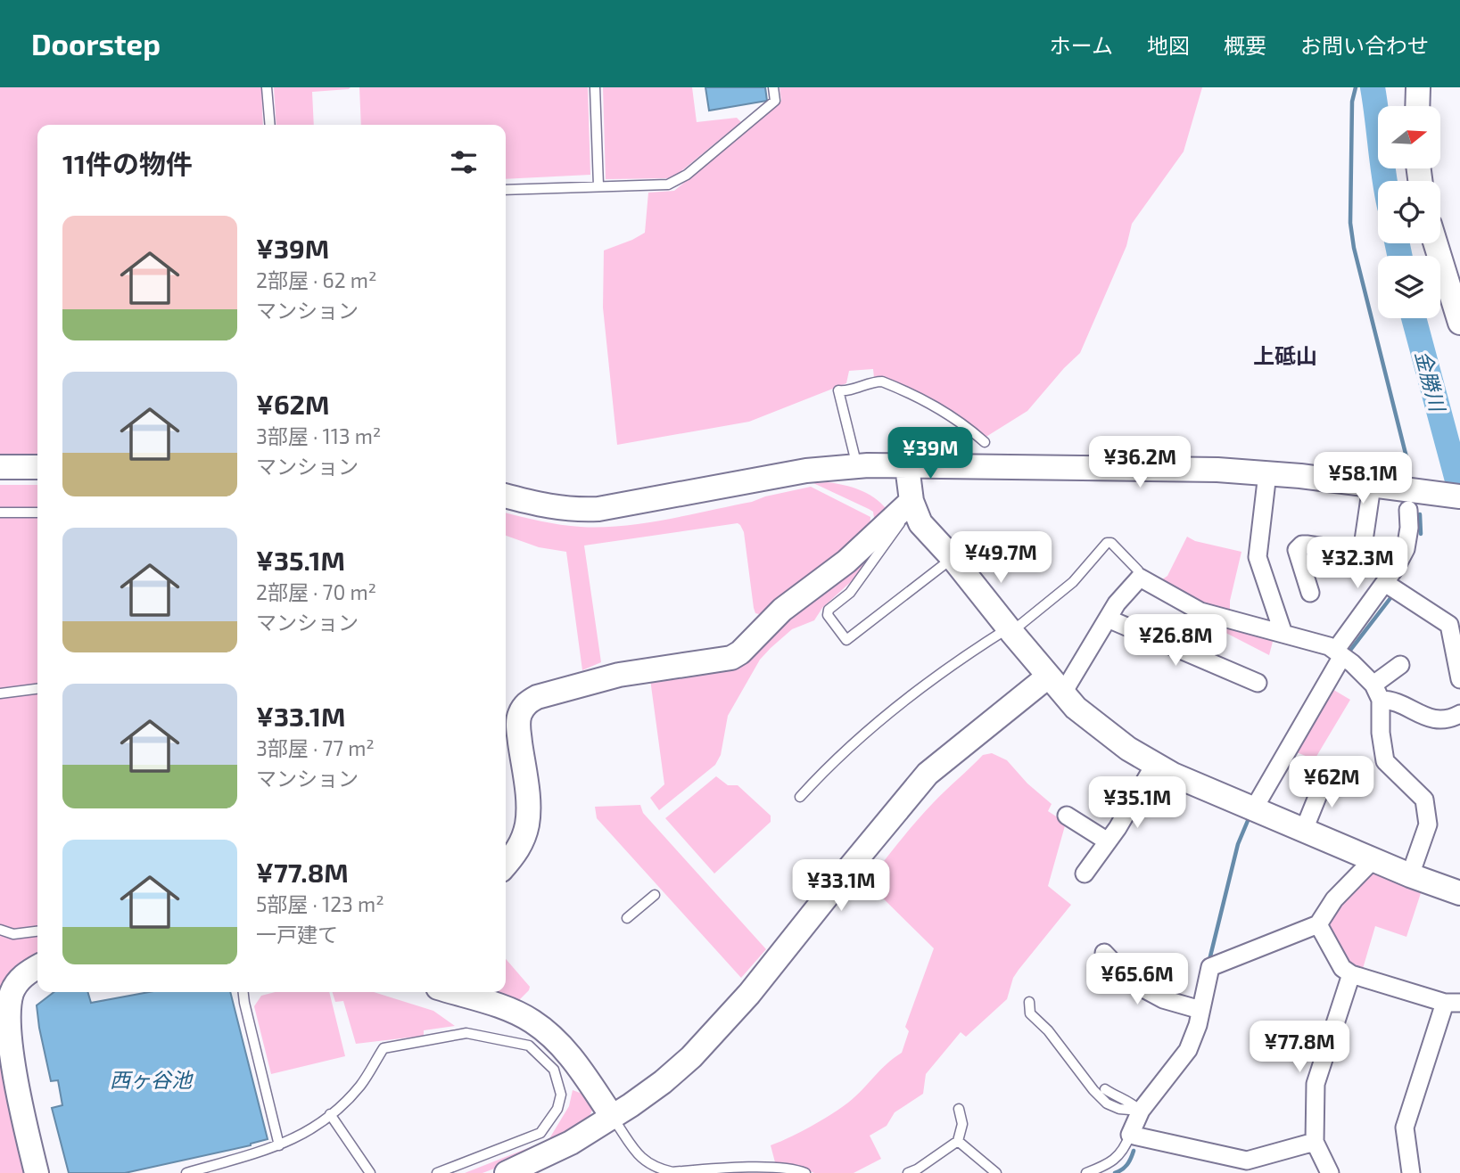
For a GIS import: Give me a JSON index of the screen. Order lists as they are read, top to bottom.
{
  "districts": ["上砥山"],
  "water": ["金勝川", "西ヶ谷池"],
  "north": "right",
  "page": {
    "header": "Doorstep",
    "nav": [
      "ホーム",
      "地図",
      "概要",
      "お問い合わせ"
    ],
    "heading": "11件の物件",
    "list": [
      {
        "name": "¥39M",
        "note": "2部屋 · 62 m² · マンション"
      },
      {
        "name": "¥62M",
        "note": "3部屋 · 113 m² · マンション"
      },
      {
        "name": "¥35.1M",
        "note": "2部屋 · 70 m² · マンション"
      },
      {
        "name": "¥33.1M",
        "note": "3部屋 · 77 m² · マンション"
      },
      {
        "name": "¥77.8M",
        "note": "5部屋 · 123 m² · 一戸建て"
      }
    ],
    "price": [
      "¥39M",
      "¥36.2M",
      "¥58.1M",
      "¥49.7M",
      "¥32.3M",
      "¥26.8M",
      "¥62M",
      "¥35.1M",
      "¥33.1M",
      "¥65.6M",
      "¥77.8M"
    ]
  }
}
